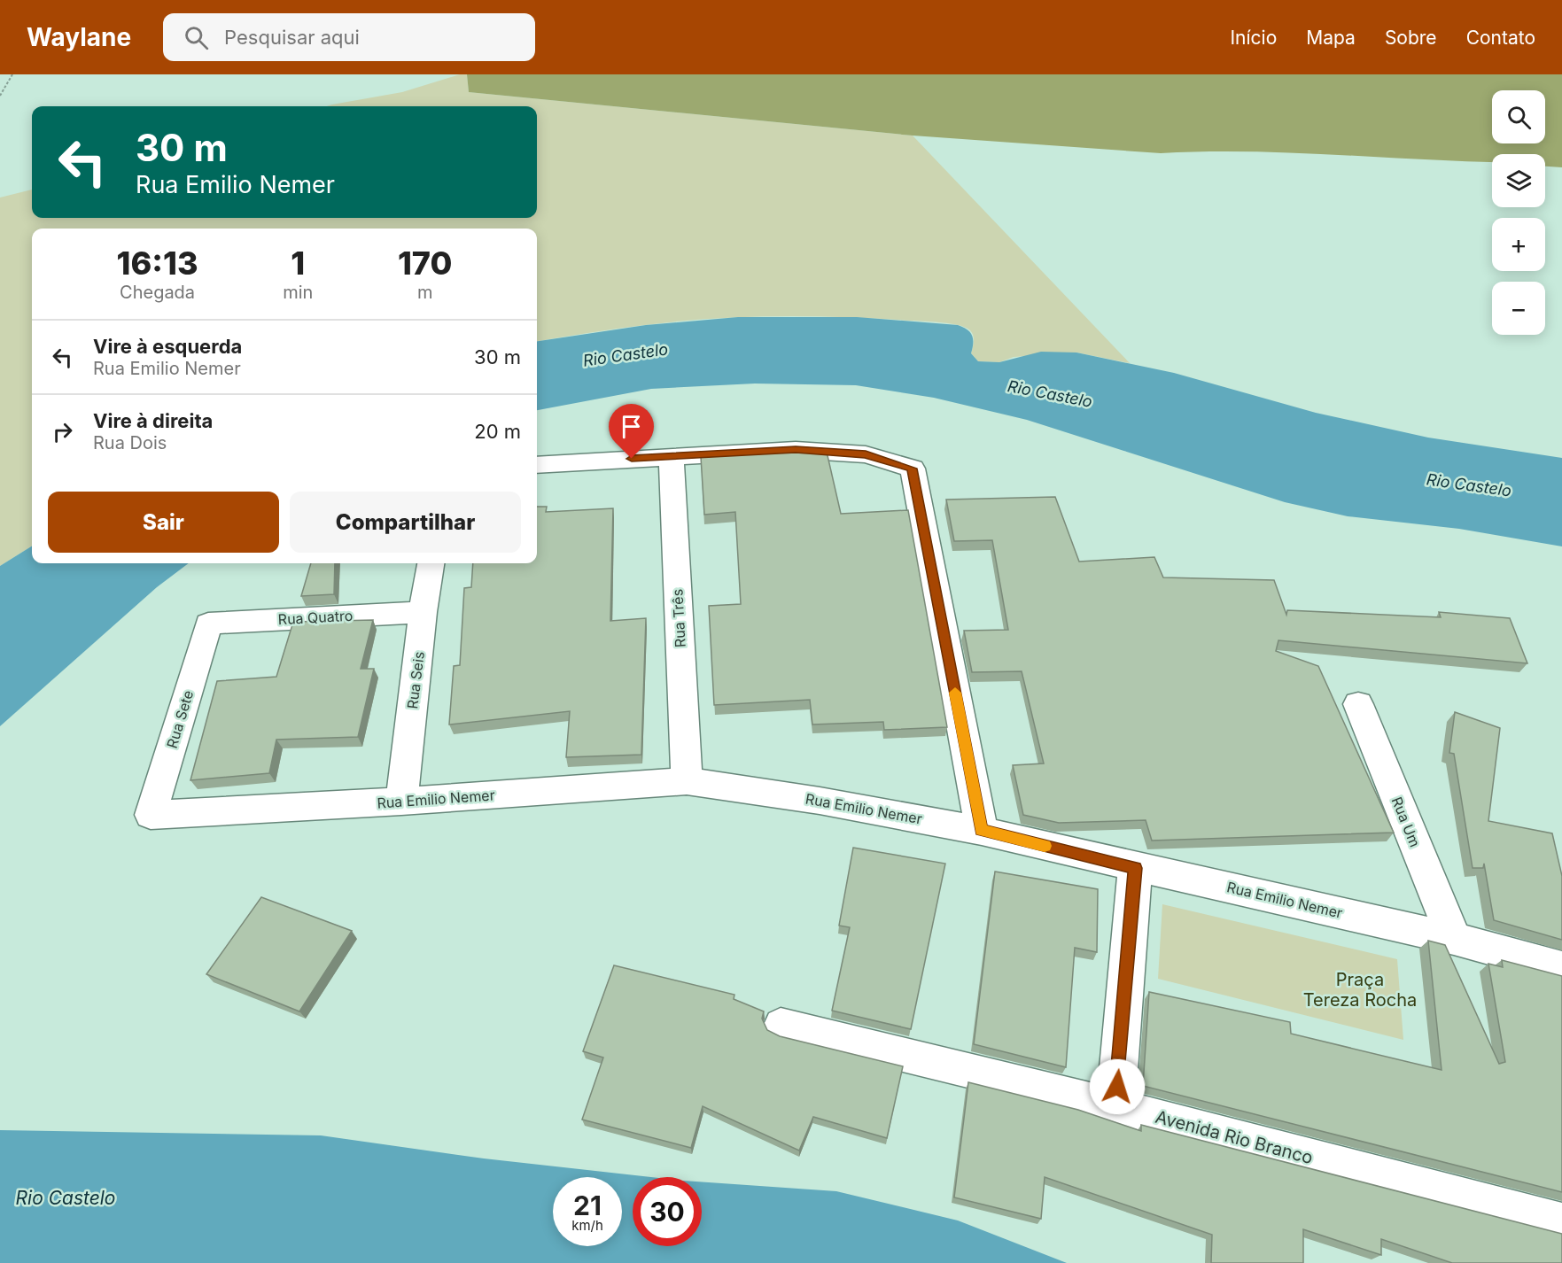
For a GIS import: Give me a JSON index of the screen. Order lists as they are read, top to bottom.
{
  "streets": {
    "street": [
      "Rua Quatro",
      "Rua Três",
      "Rua Seis",
      "Rua Sete",
      "Rua Emilio Nemer",
      "Rua Um"
    ],
    "lane": ["Avenida Rio Branco"]
  },
  "crossings": [
    ["Rua Quatro", "Rua Seis"],
    ["Rua Quatro", "Rua Sete"],
    ["Rua Três", "Rua Emilio Nemer"],
    ["Rua Seis", "Rua Emilio Nemer"],
    ["Rua Sete", "Rua Emilio Nemer"],
    ["Rua Emilio Nemer", "Rua Um"]
  ],
  "water": ["Rio Castelo"],
  "parks": ["Praça Tereza Rocha"],
  "page": {
    "header": "Waylane",
    "search": "Pesquisar aqui",
    "nav": [
      "Início",
      "Mapa",
      "Sobre",
      "Contato"
    ],
    "map_buttons": ["+", "−"],
    "turn": ["30 m", "Rua Emilio Nemer"],
    "eta": [
      "16:13",
      "Chegada",
      "1",
      "min",
      "170",
      "m"
    ],
    "list": [
      {
        "name": "Vire à esquerda",
        "note": "Rua Emilio Nemer",
        "value": "30 m"
      },
      {
        "name": "Vire à direita",
        "note": "Rua Dois",
        "value": "20 m"
      }
    ],
    "buttons": ["Sair", "Compartilhar"],
    "speed": "21 km/h",
    "limit": "30"
  }
}
